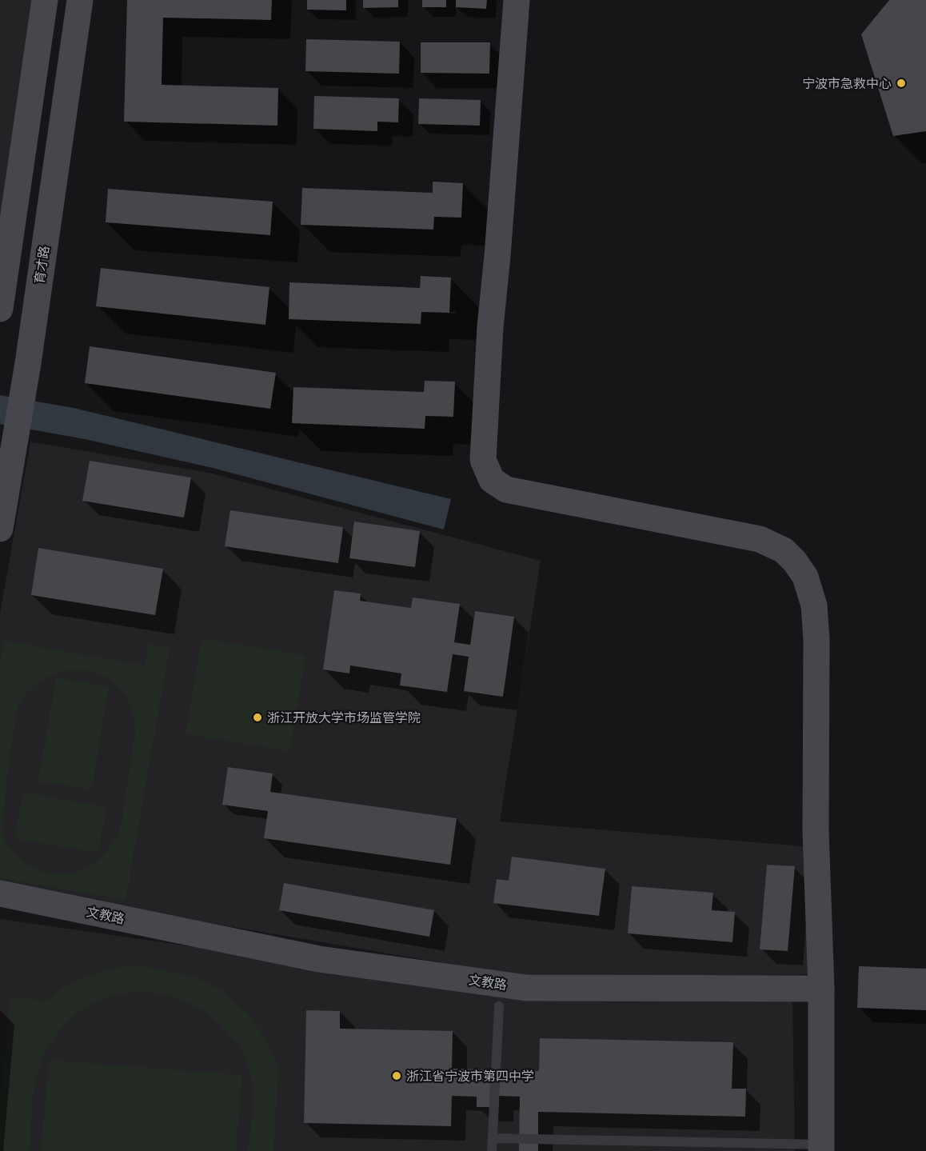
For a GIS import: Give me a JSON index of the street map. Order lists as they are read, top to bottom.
{
  "streets": {
    "street": ["育才路", "文教路"]
  },
  "places": ["宁波市急救中心", "浙江开放大学市场监管学院", "浙江省宁波市第四中学"]
}
